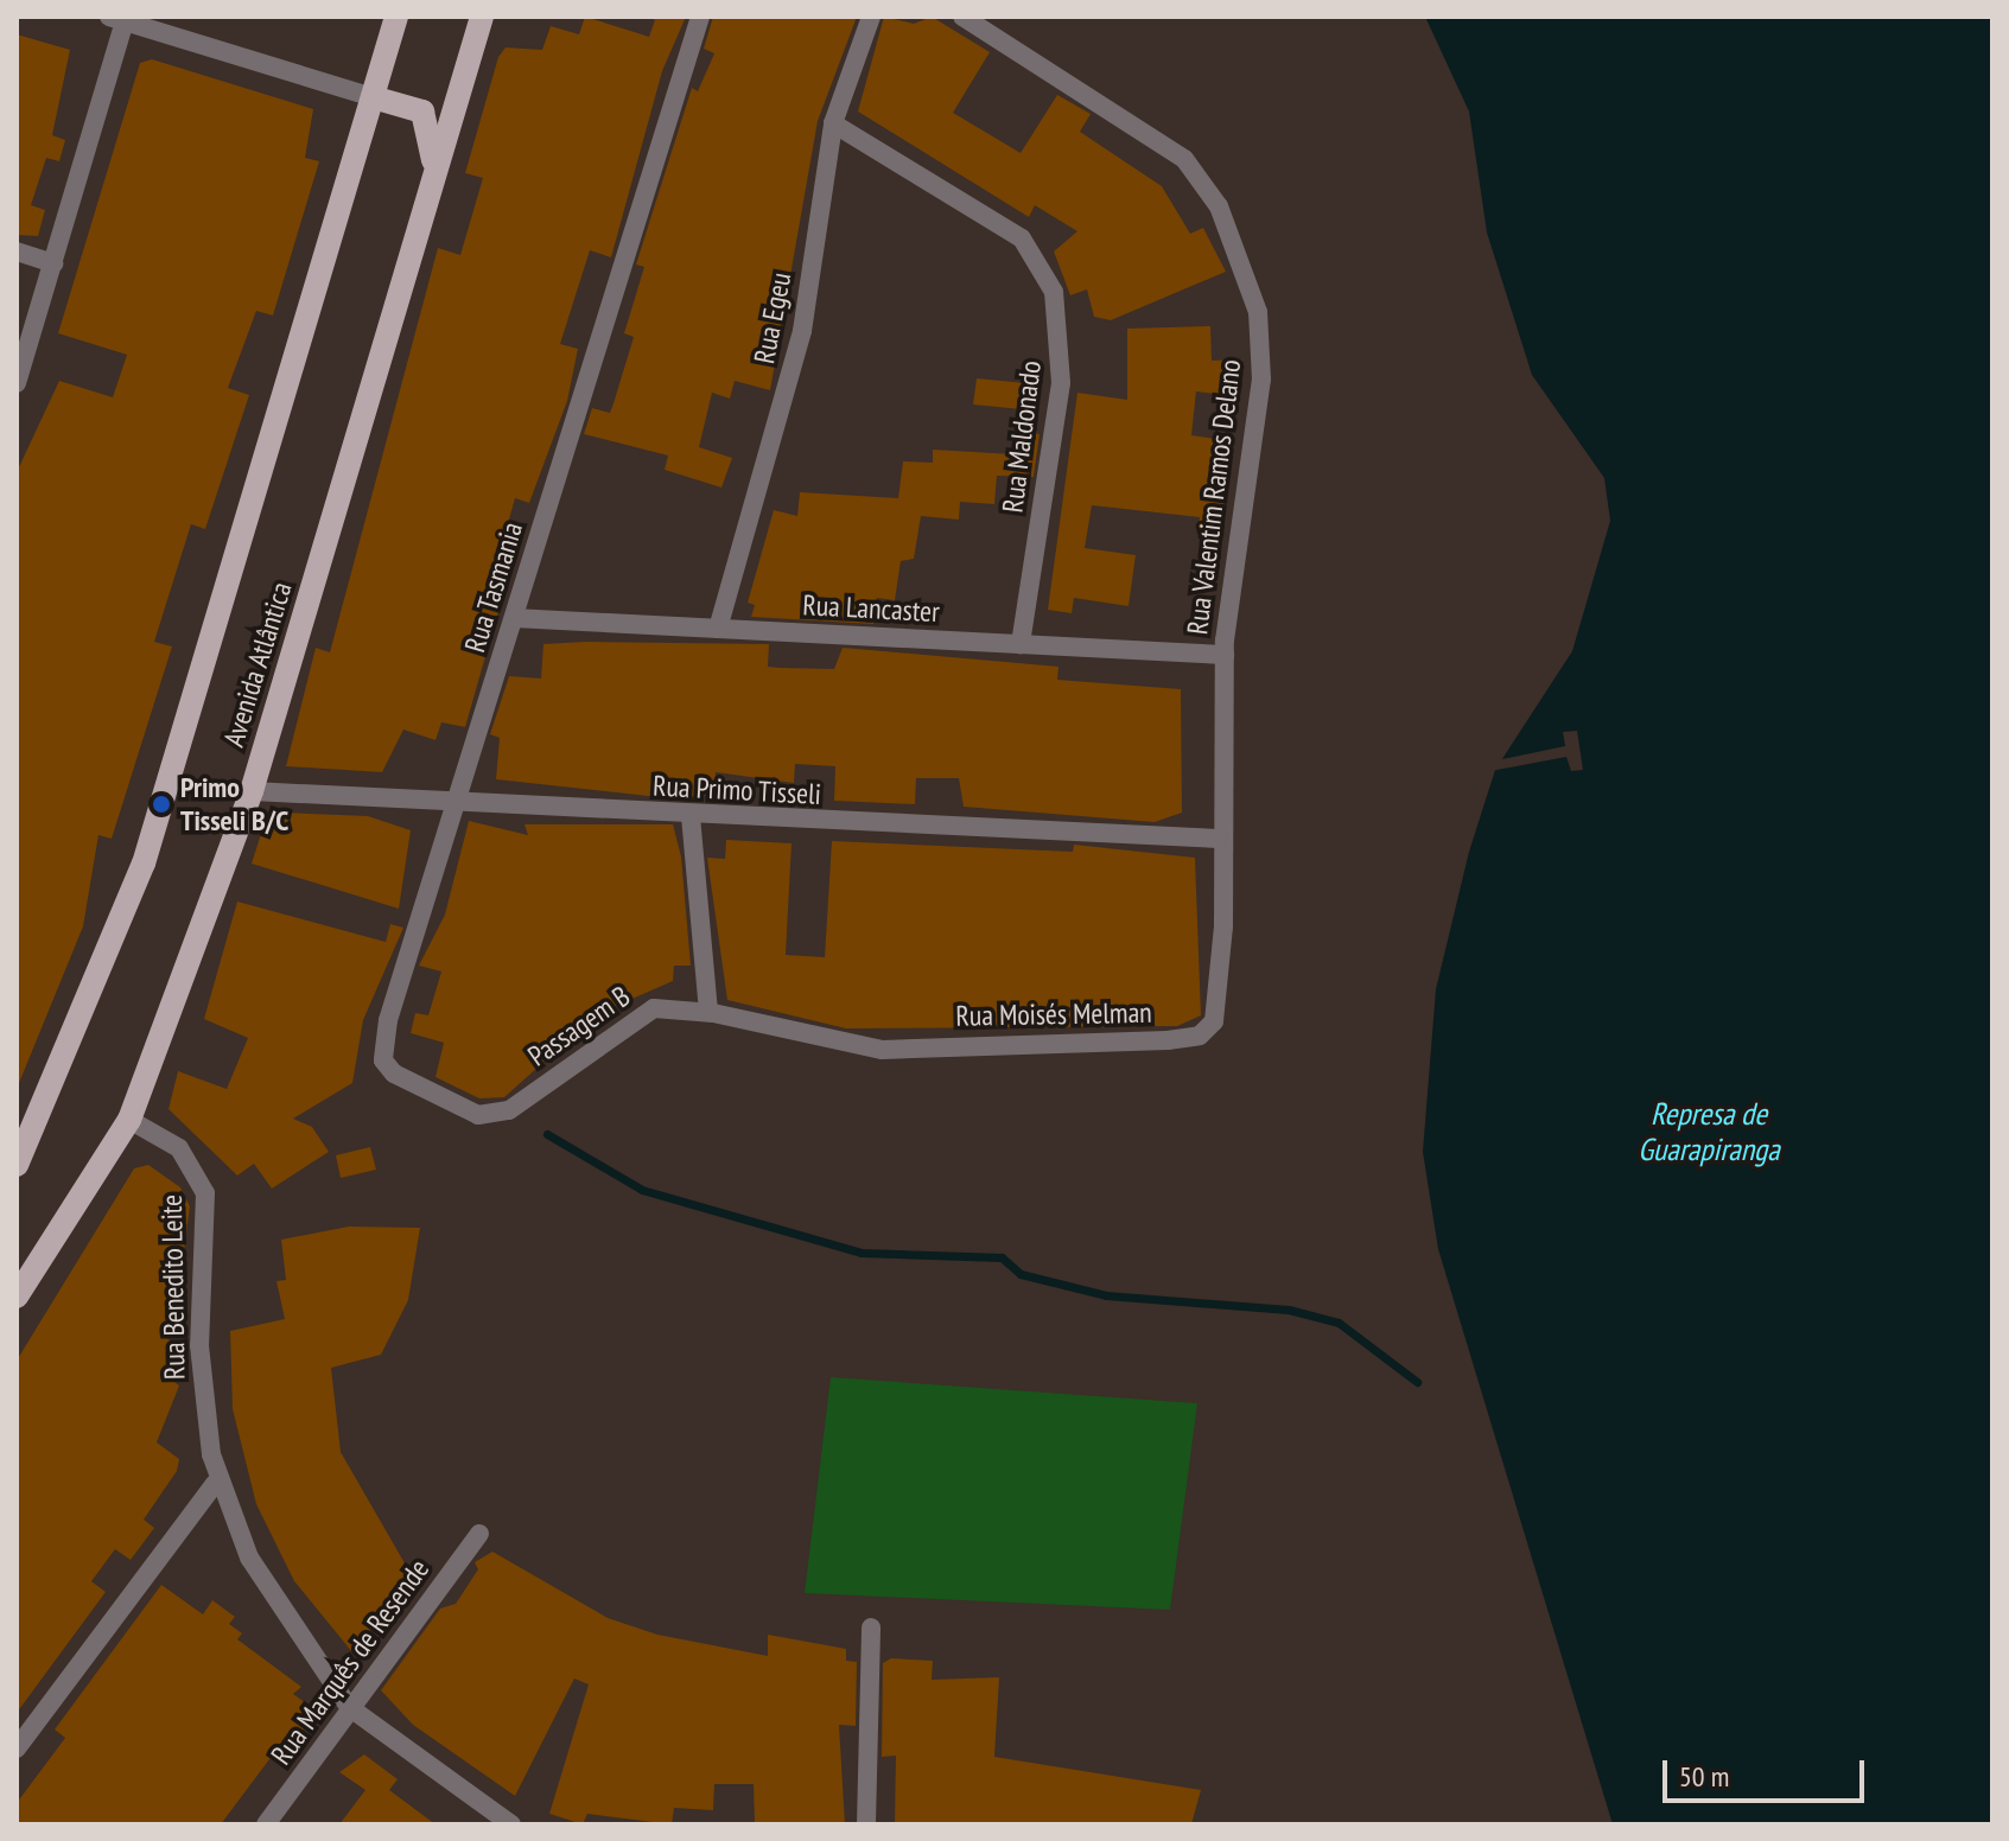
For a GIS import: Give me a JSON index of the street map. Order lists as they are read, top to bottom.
{
  "streets": {
    "main road": ["Avenida Atlântica"],
    "street": [
      "Rua Egeu",
      "Rua Maldonado",
      "Rua Valentim Ramos Delano",
      "Rua Tasmania",
      "Rua Lancaster",
      "Rua Primo Tisseli",
      "Rua Moisés Melman",
      "Passagem B",
      "Rua Benedito Leite",
      "Rua Marquês de Resende"
    ]
  },
  "crossings": [
    ["Rua Egeu", "Rua Maldonado"],
    ["Rua Egeu", "Rua Lancaster"],
    ["Rua Maldonado", "Rua Lancaster"],
    ["Rua Valentim Ramos Delano", "Rua Lancaster"],
    ["Rua Valentim Ramos Delano", "Rua Primo Tisseli"],
    ["Rua Valentim Ramos Delano", "Rua Moisés Melman"],
    ["Rua Tasmania", "Rua Lancaster"],
    ["Rua Tasmania", "Rua Primo Tisseli"],
    ["Rua Tasmania", "Passagem B"],
    ["Avenida Atlântica", "Rua Primo Tisseli"],
    ["Avenida Atlântica", "Rua Benedito Leite"],
    ["Rua Primo Tisseli", "Rua Moisés Melman"],
    ["Rua Moisés Melman", "Passagem B"],
    ["Rua Benedito Leite", "Rua Marquês de Resende"]
  ],
  "water": ["Represa de Guarapiranga"],
  "places": ["Primo Tisseli B/C"],
  "scale_bar": "50 m"
}
